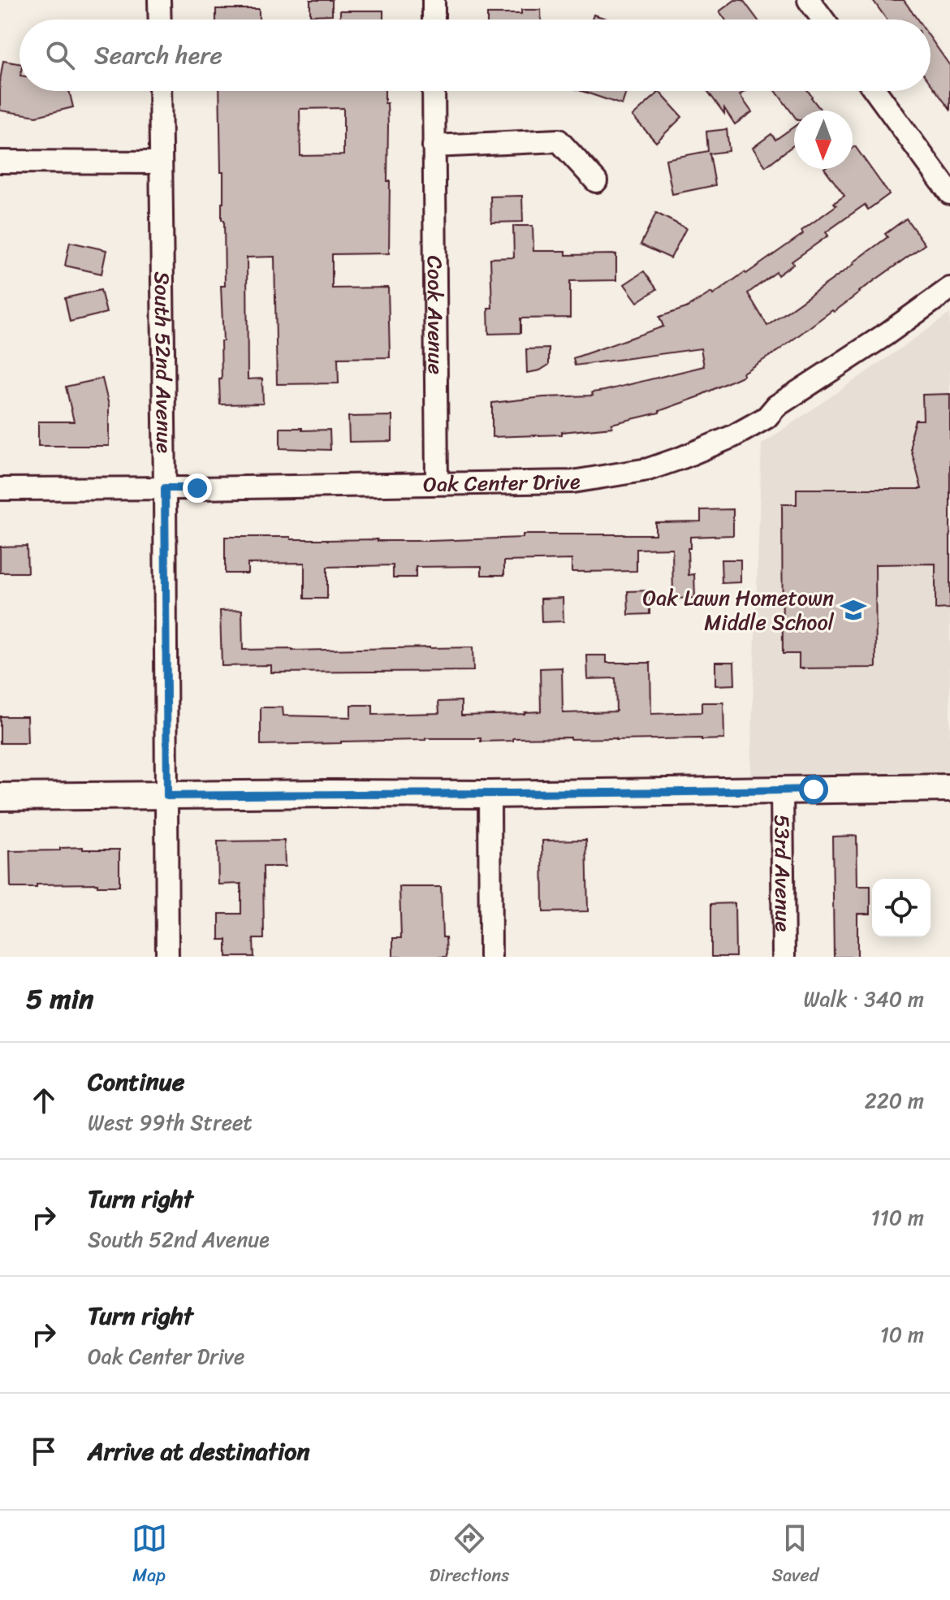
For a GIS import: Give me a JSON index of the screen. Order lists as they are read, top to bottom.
{
  "streets": {
    "street": [
      "Cook Avenue",
      "South 52nd Avenue",
      "Oak Center Drive",
      "53rd Avenue"
    ]
  },
  "crossings": [
    ["Cook Avenue", "Oak Center Drive"],
    ["South 52nd Avenue", "Oak Center Drive"]
  ],
  "places": {
    "school or university": ["Oak Lawn Hometown Middle School"]
  },
  "north": "bottom",
  "page": {
    "search": "Search here",
    "heading": ["5 min", "Walk · 340 m"],
    "list": [
      ["Continue", "West 99th Street", "220 m"],
      ["Turn right", "South 52nd Avenue", "110 m"],
      ["Turn right", "Oak Center Drive", "10 m"],
      "Arrive at destination"
    ],
    "nav": ["Map", "Directions", "Saved"]
  }
}
